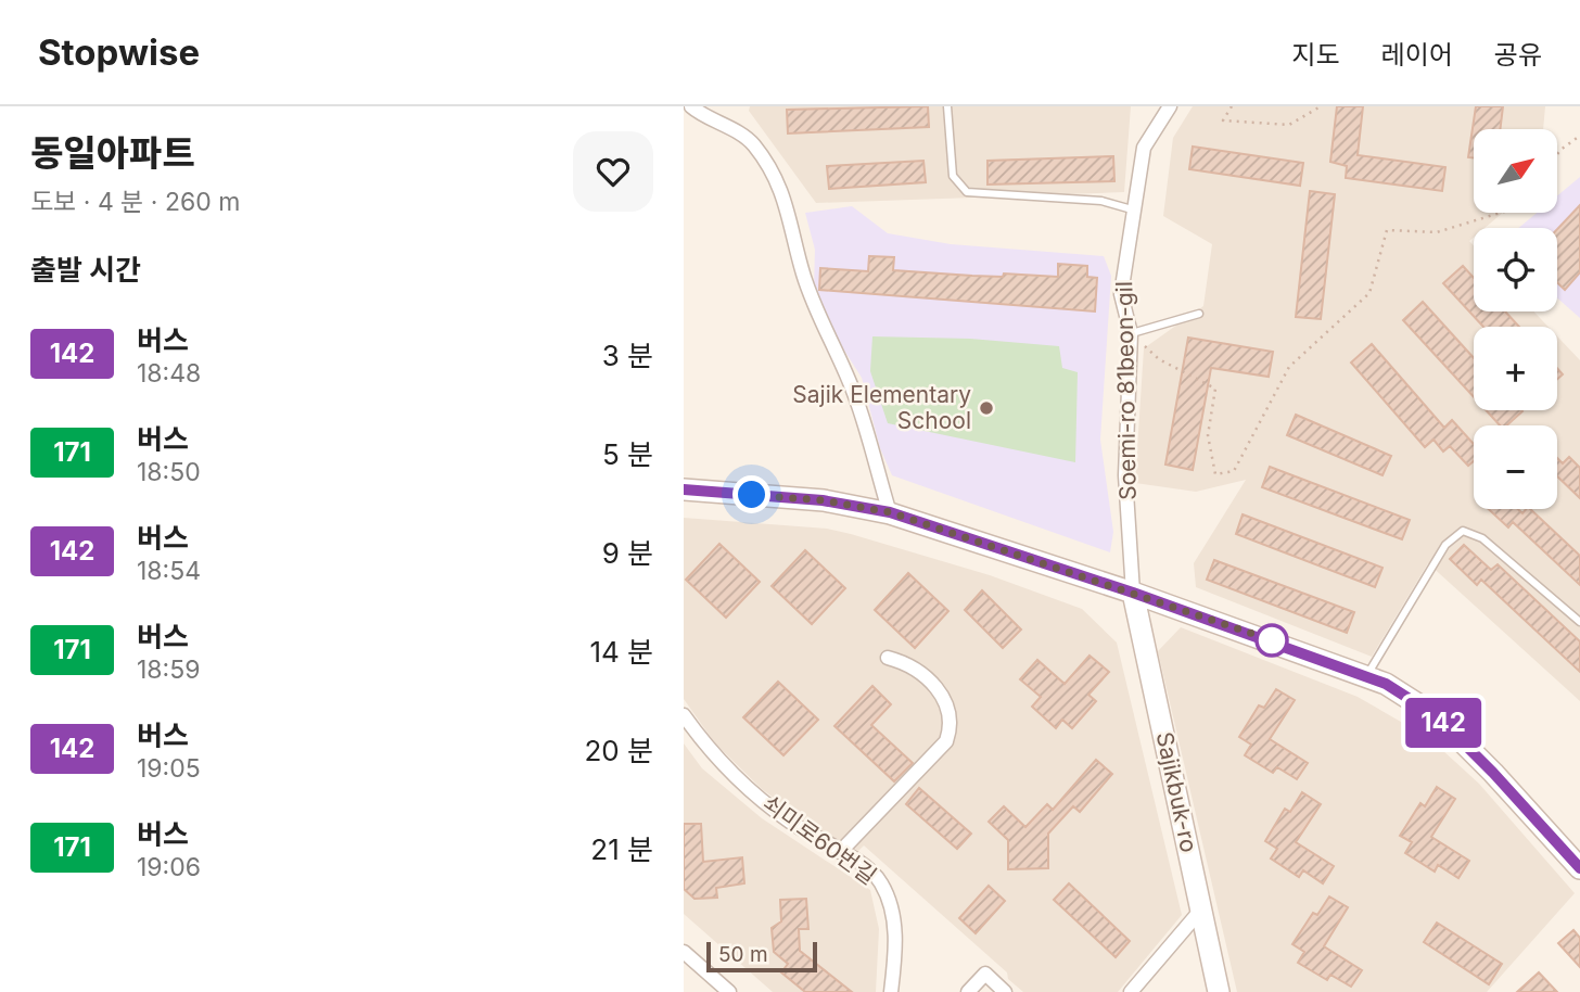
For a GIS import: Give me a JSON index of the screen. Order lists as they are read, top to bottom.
{
  "streets": {
    "main road": ["Sajikbuk-ro"],
    "street": ["Soemi-ro 81beon-gil", "쇠미로60번길"]
  },
  "crossings": [
    ["Soemi-ro 81beon-gil", "Sajikbuk-ro"]
  ],
  "places": ["Sajik Elementary School"],
  "lines": ["bus line 142"],
  "scale_bar": "50 m",
  "north": "top right",
  "page": {
    "header": "Stopwise",
    "nav": ["지도", "레이어", "공유"],
    "heading": [
      ["동일아파트", "도보 · 4 분 · 260 m"],
      "출발 시간"
    ],
    "on_map": "142",
    "map_buttons": ["+", "−"],
    "list": [
      {
        "mark": "142",
        "name": "버스",
        "note": "18:48",
        "value": "3 분"
      },
      {
        "mark": "171",
        "name": "버스",
        "note": "18:50",
        "value": "5 분"
      },
      {
        "mark": "142",
        "name": "버스",
        "note": "18:54",
        "value": "9 분"
      },
      {
        "mark": "171",
        "name": "버스",
        "note": "18:59",
        "value": "14 분"
      },
      {
        "mark": "142",
        "name": "버스",
        "note": "19:05",
        "value": "20 분"
      },
      {
        "mark": "171",
        "name": "버스",
        "note": "19:06",
        "value": "21 분"
      }
    ],
    "scale": "50 m"
  }
}
